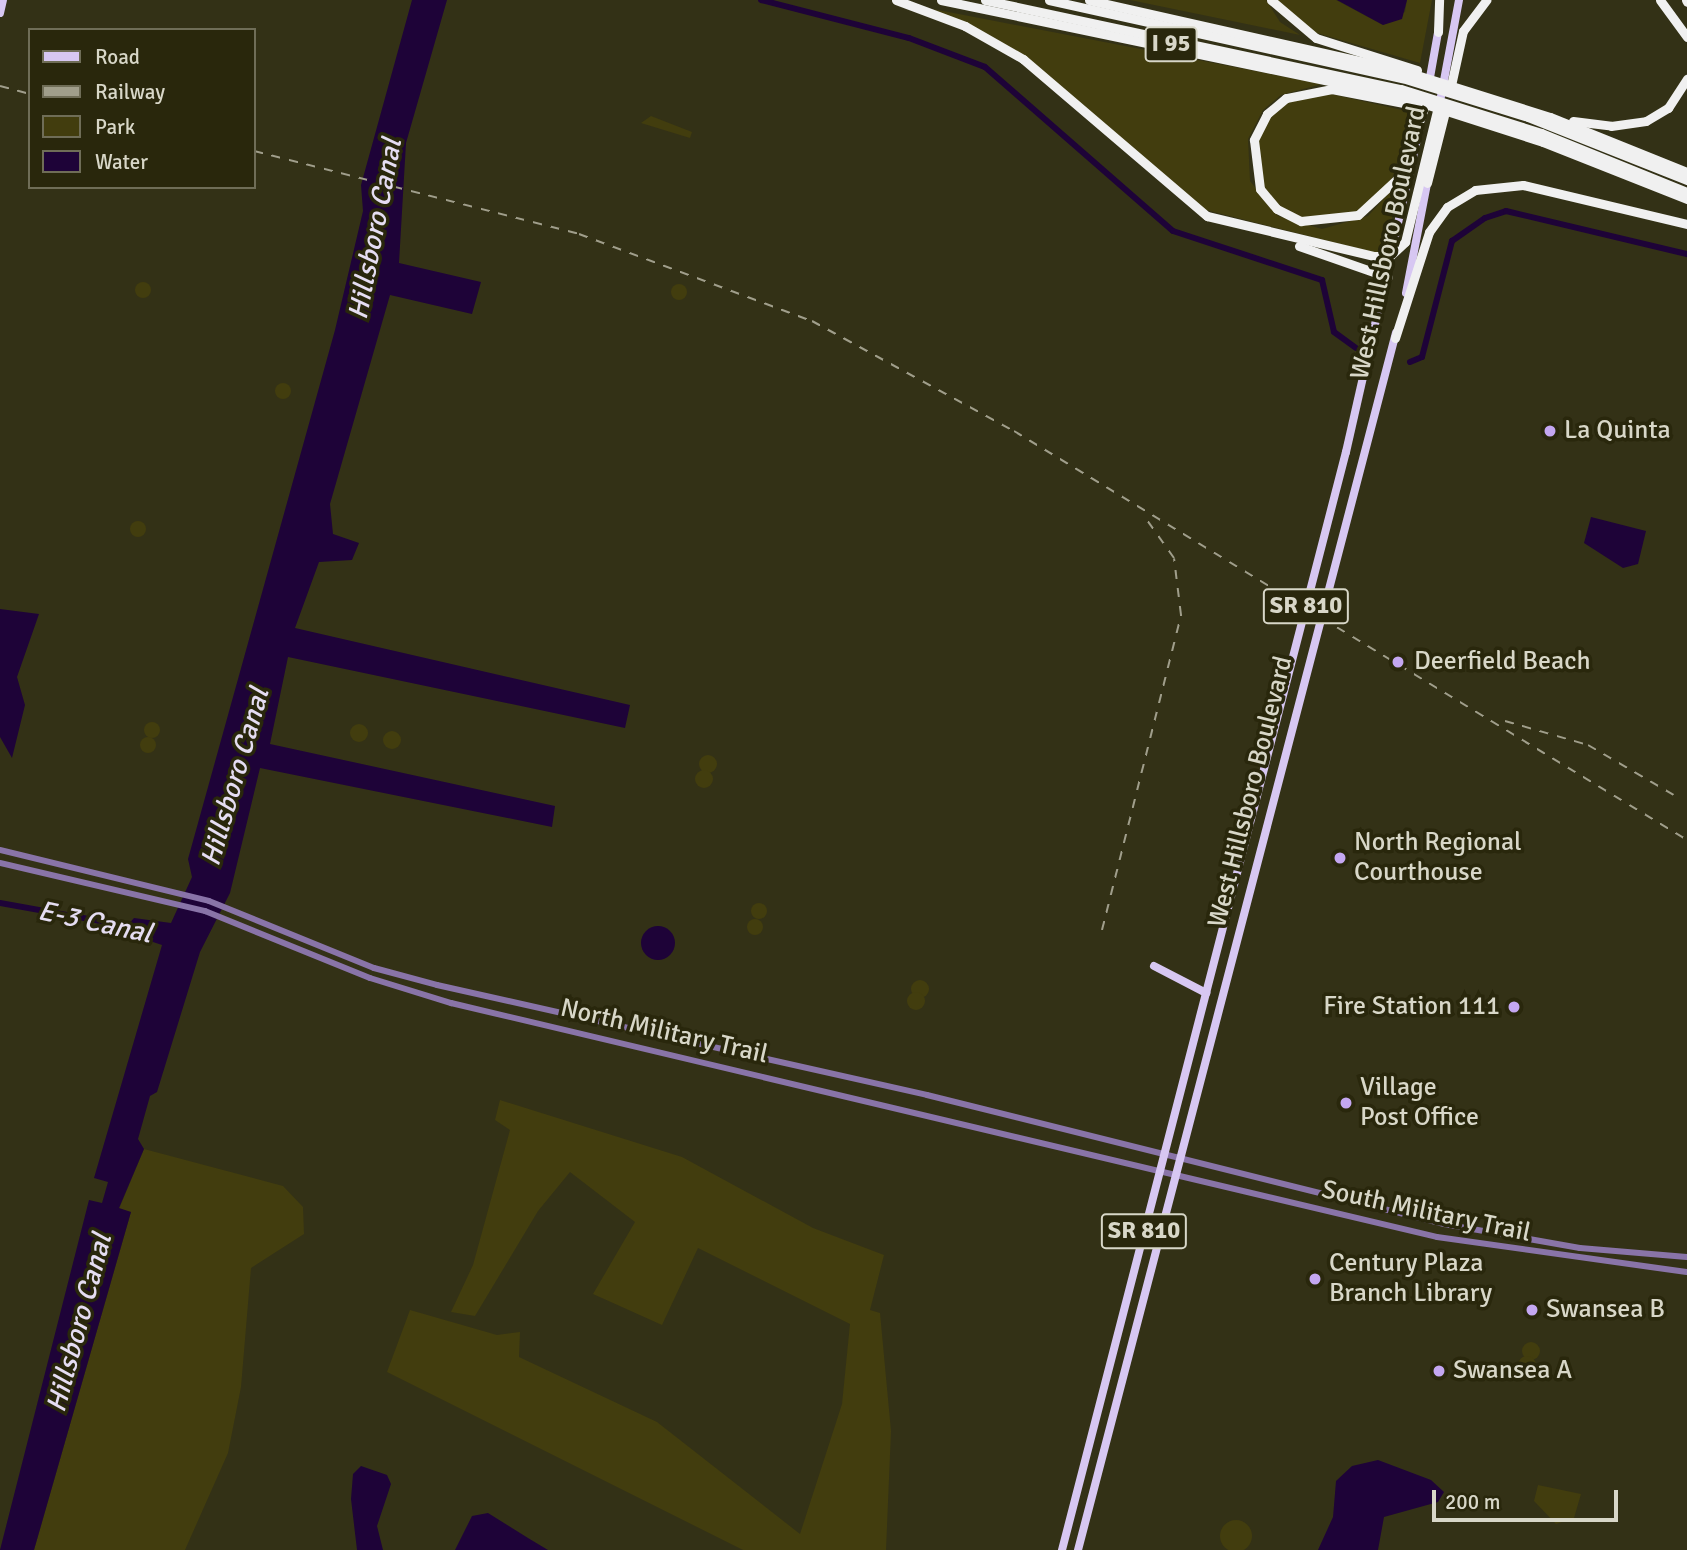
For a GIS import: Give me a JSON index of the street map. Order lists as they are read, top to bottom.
{
  "streets": {
    "highway": ["I 95"],
    "main road": ["West Hillsboro Boulevard", "SR 810"],
    "street": ["North Military Trail", "South Military Trail"]
  },
  "crossings": [
    ["I 95", "West Hillsboro Boulevard"],
    ["West Hillsboro Boulevard", "North Military Trail"],
    ["West Hillsboro Boulevard", "South Military Trail"],
    ["North Military Trail", "South Military Trail"]
  ],
  "water": ["Hillsboro Canal", "E-3 Canal"],
  "places": [
    "La Quinta",
    "Deerfield Beach",
    "North Regional Courthouse",
    "Fire Station 111",
    "Village Post Office",
    "Century Plaza Branch Library",
    "Swansea B",
    "Swansea A"
  ],
  "legend": [
    "Road",
    "Railway",
    "Park",
    "Water"
  ],
  "scale_bar": "200 m"
}
